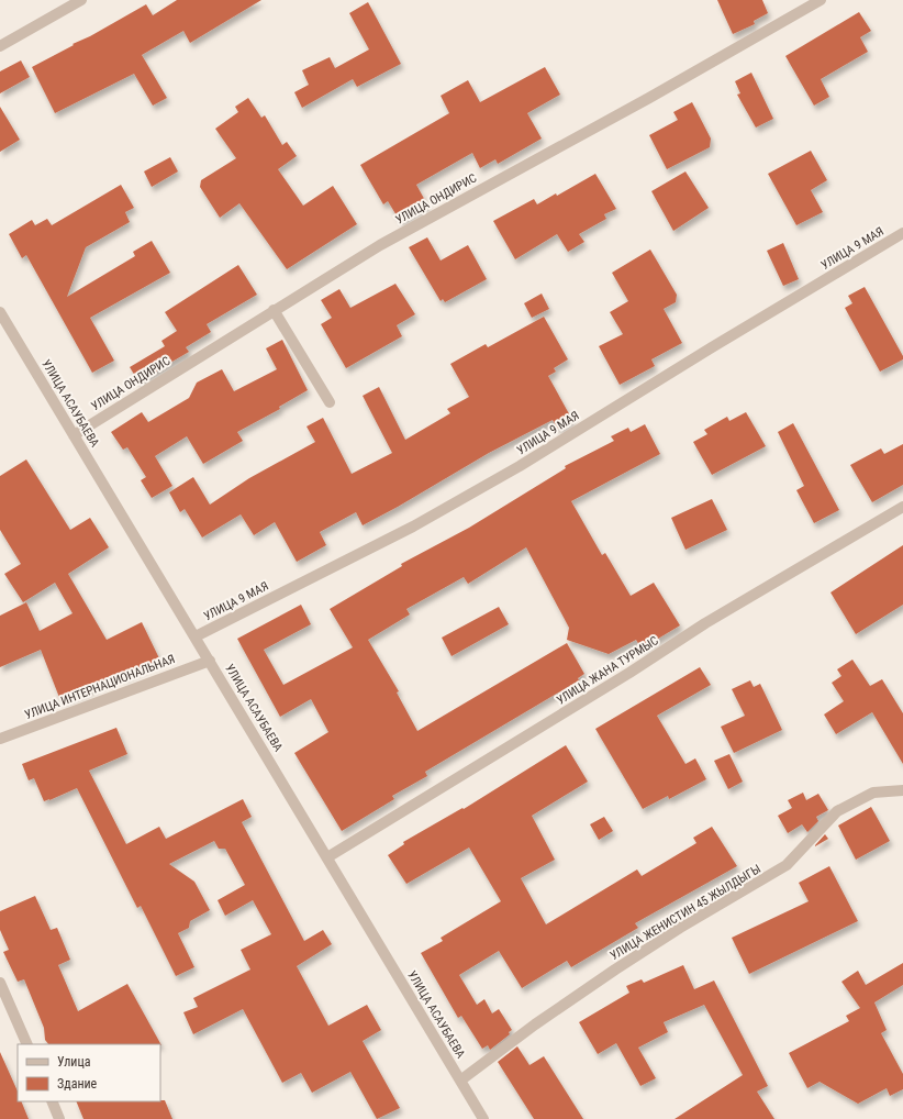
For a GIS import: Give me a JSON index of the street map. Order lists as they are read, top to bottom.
{
  "streets": {
    "street": [
      "УЛИЦА ОНДИРИС",
      "УЛИЦА 9 МАЯ",
      "УЛИЦА АСАУБАЕВА",
      "УЛИЦА ЖАНА ТУРМЫС",
      "УЛИЦА ИНТЕРНАЦИОНАЛЬНАЯ",
      "УЛИЦА ЖЕНИСТИН 45 ЖЫЛДЫГЫ"
    ]
  },
  "crossings": [
    ["УЛИЦА ОНДИРИС", "УЛИЦА АСАУБАЕВА"],
    ["УЛИЦА 9 МАЯ", "УЛИЦА АСАУБАЕВА"],
    ["УЛИЦА АСАУБАЕВА", "УЛИЦА ЖАНА ТУРМЫС"],
    ["УЛИЦА АСАУБАЕВА", "УЛИЦА ИНТЕРНАЦИОНАЛЬНАЯ"],
    ["УЛИЦА АСАУБАЕВА", "УЛИЦА ЖЕНИСТИН 45 ЖЫЛДЫГЫ"]
  ],
  "legend": ["Улица", "Здание"]
}
